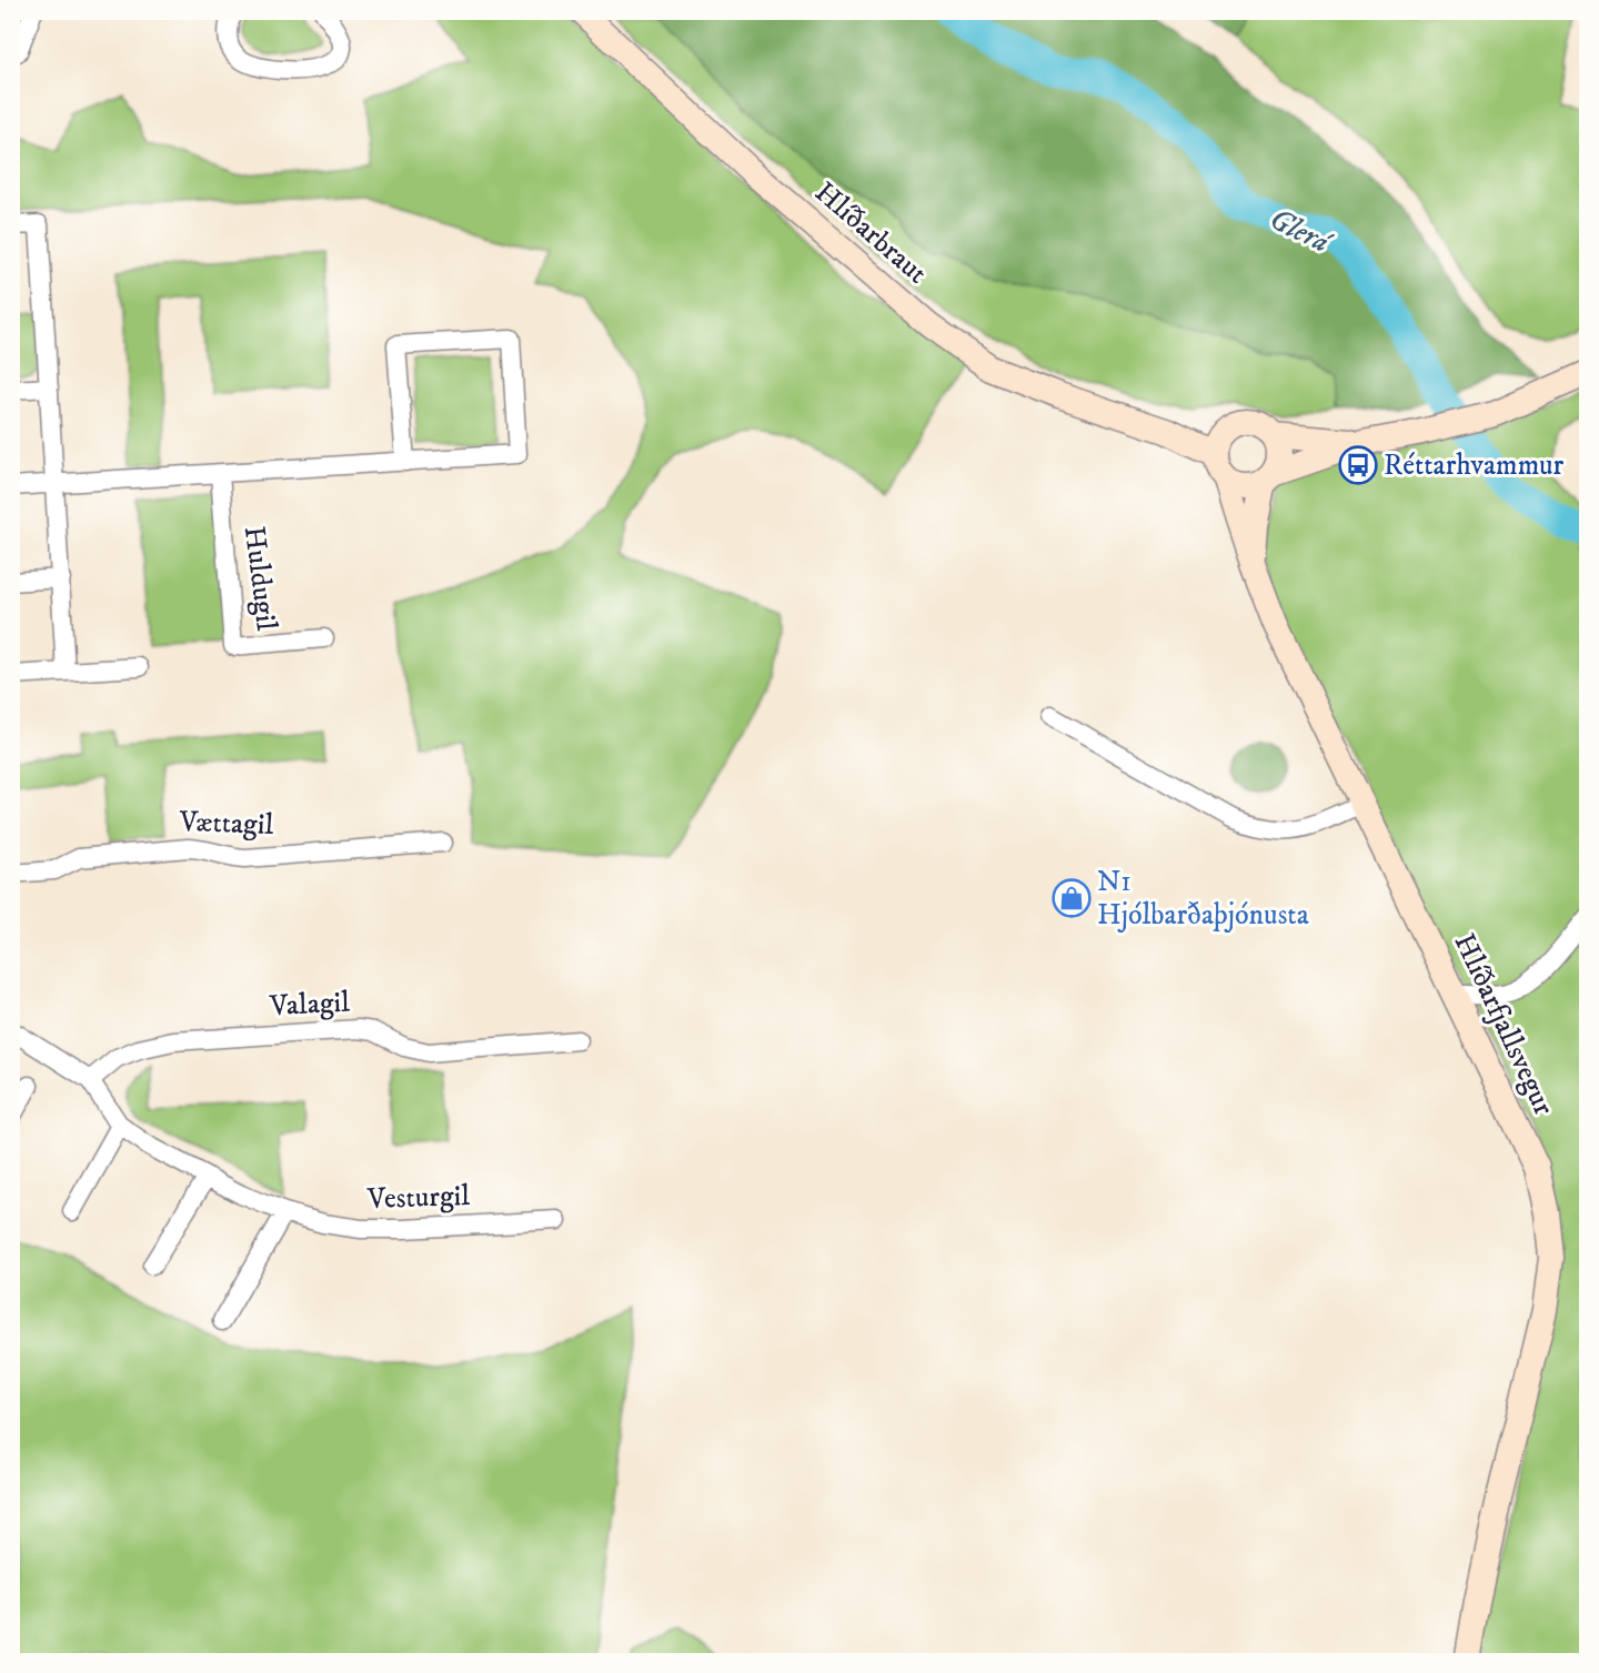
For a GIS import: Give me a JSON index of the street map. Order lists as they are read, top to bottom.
{
  "streets": {
    "main road": ["Hlíðarbraut", "Hlíðarfjallsvegur"],
    "street": [
      "Huldugil",
      "Vættagil",
      "Valagil",
      "Vesturgil"
    ]
  },
  "crossings": [
    ["Hlíðarbraut", "Hlíðarfjallsvegur"],
    ["Valagil", "Vesturgil"]
  ],
  "water": ["Glerá"],
  "places": {
    "bus stop": ["Réttarhvammur"],
    "shop": ["N1 Hjólbarðaþjónusta"]
  }
}
